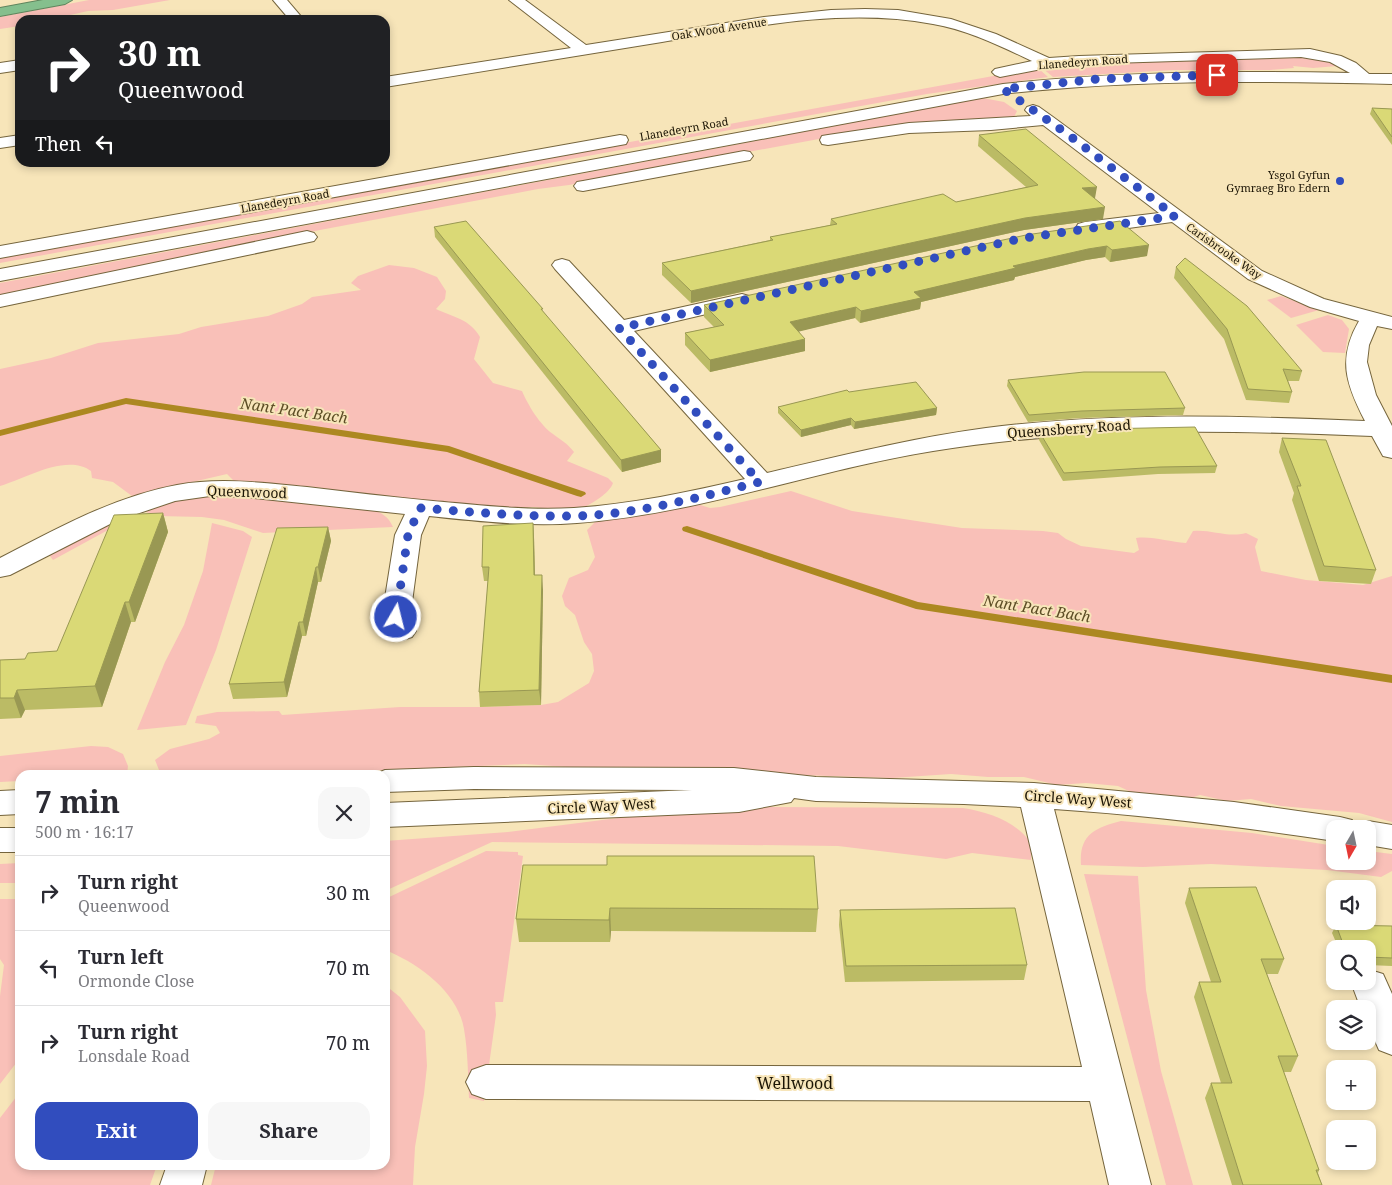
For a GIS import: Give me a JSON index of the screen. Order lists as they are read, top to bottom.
{
  "streets": {
    "street": [
      "Oak Wood Avenue",
      "Llanedeyrn Road",
      "Carisbrooke Way",
      "Queensberry Road",
      "Queenwood",
      "Circle Way West",
      "Wellwood"
    ]
  },
  "crossings": [
    ["Oak Wood Avenue", "Llanedeyrn Road"],
    ["Llanedeyrn Road", "Carisbrooke Way"],
    ["Queensberry Road", "Queenwood"]
  ],
  "water": ["Nant Pact Bach"],
  "places": ["Ysgol Gyfun Gymraeg Bro Edern"],
  "north": "bottom",
  "page": {
    "turn": ["30 m", "Queenwood"],
    "then": "Then",
    "heading": ["7 min", "500 m · 16:17"],
    "map_buttons": ["+", "−"],
    "list": [
      {
        "name": "Turn right",
        "note": "Queenwood",
        "value": "30 m"
      },
      {
        "name": "Turn left",
        "note": "Ormonde Close",
        "value": "70 m"
      },
      {
        "name": "Turn right",
        "note": "Lonsdale Road",
        "value": "70 m"
      }
    ],
    "buttons": ["Exit", "Share"]
  }
}
